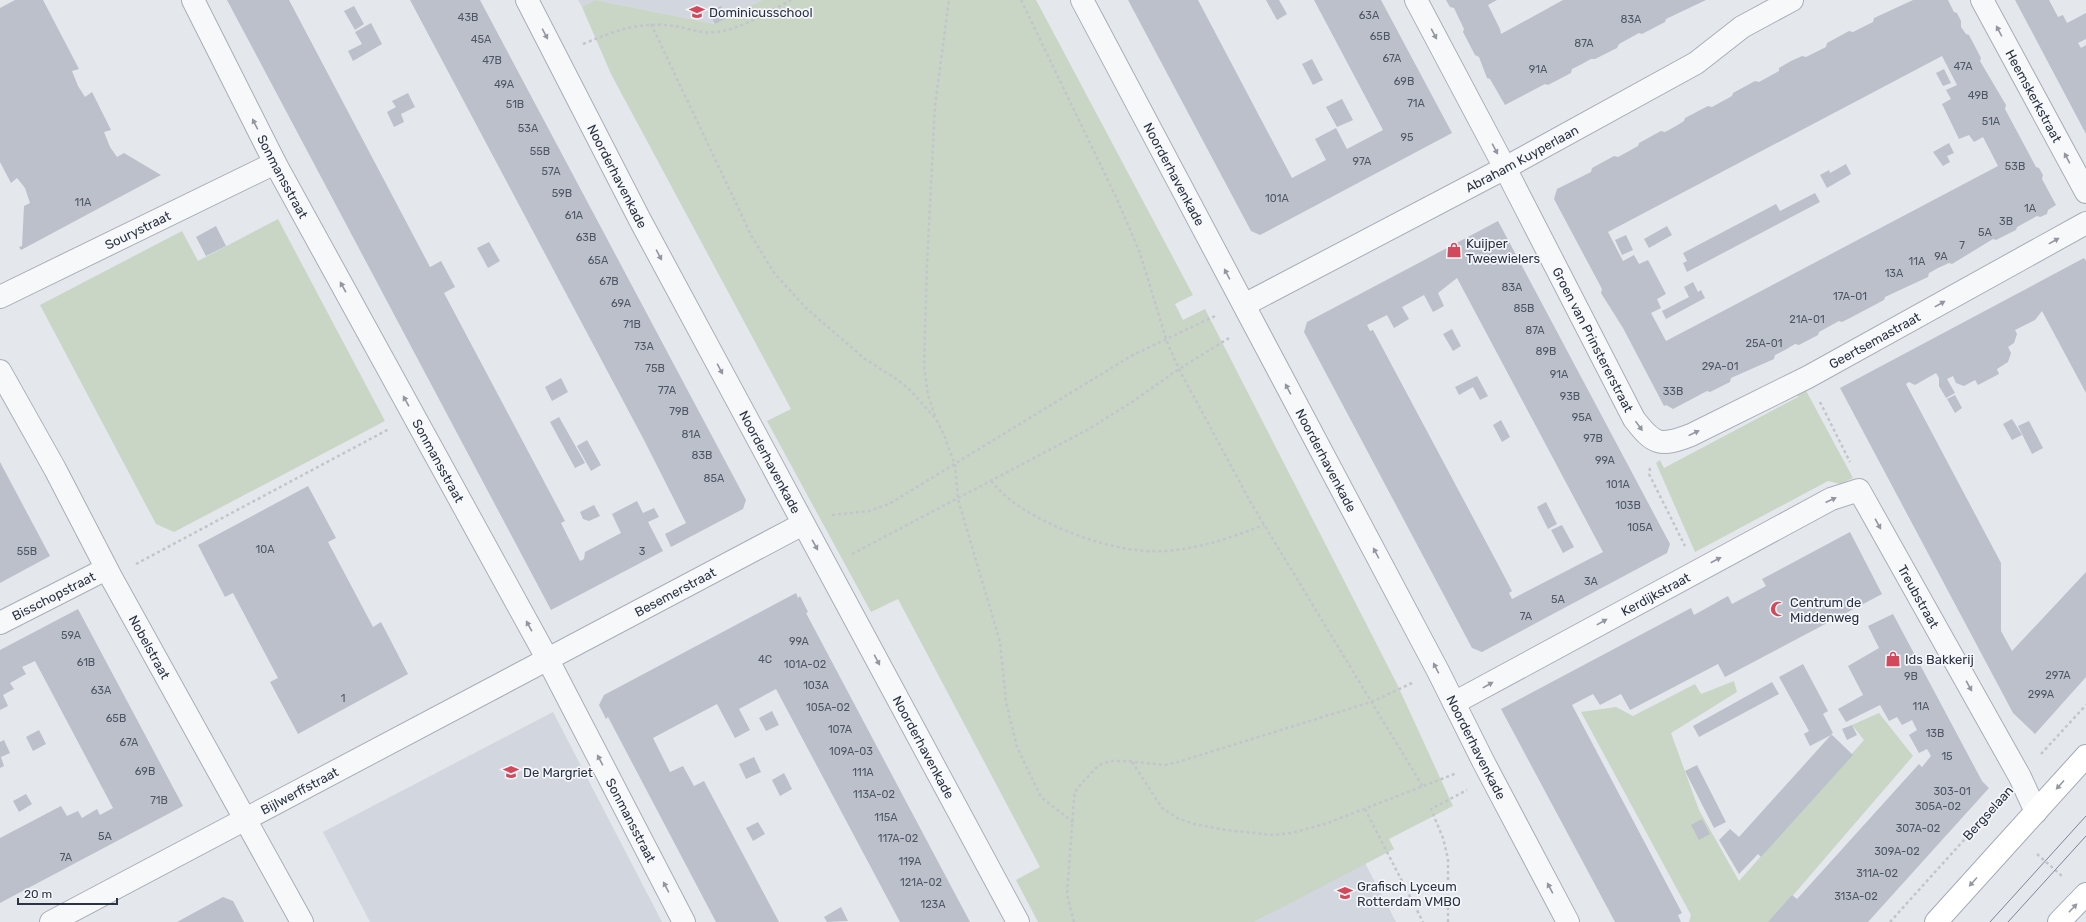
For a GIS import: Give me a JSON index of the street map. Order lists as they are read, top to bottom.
{
  "streets": {
    "street": [
      "Heemskerkstraat",
      "Abraham Kuyperlaan",
      "Noorderhavenkade",
      "Sonmansstraat",
      "Sourystraat",
      "Groen van Prinstererstraat",
      "Geertsemastraat",
      "Besemerstraat",
      "Kerdijkstraat",
      "Bisschopstraat",
      "Treubstraat",
      "Nobelstraat",
      "Bijlwerffstraat"
    ],
    "path": ["Bergselaan"]
  },
  "crossings": [
    ["Abraham Kuyperlaan", "Noorderhavenkade"],
    ["Abraham Kuyperlaan", "Groen van Prinstererstraat"],
    ["Noorderhavenkade", "Besemerstraat"],
    ["Noorderhavenkade", "Kerdijkstraat"],
    ["Sonmansstraat", "Sourystraat"],
    ["Sonmansstraat", "Besemerstraat"],
    ["Sonmansstraat", "Bijlwerffstraat"],
    ["Groen van Prinstererstraat", "Geertsemastraat"],
    ["Besemerstraat", "Bijlwerffstraat"],
    ["Kerdijkstraat", "Treubstraat"],
    ["Bisschopstraat", "Nobelstraat"],
    ["Treubstraat", "Bergselaan"],
    ["Nobelstraat", "Bijlwerffstraat"]
  ],
  "one_way": [
    "Heemskerkstraat",
    "Sonmansstraat",
    "Groen van Prinstererstraat",
    "Geertsemastraat",
    "Kerdijkstraat",
    "Treubstraat"
  ],
  "places": {
    "school or university": ["Dominicusschool", "De Margriet", "Grafisch Lyceum Rotterdam VMBO"],
    "shop": ["Kuijper Tweewielers", "Ids Bakkerij"],
    "mosque": ["Centrum de Middenweg"]
  },
  "house_numbers": [
    "63A",
    "43B",
    "83A",
    "65B",
    "45A",
    "87A",
    "67A",
    "47B",
    "47A",
    "91A",
    "69B",
    "49A",
    "49B",
    "71A",
    "51B",
    "51A",
    "53A",
    "95",
    "55B",
    "97A",
    "53B",
    "57A",
    "59B",
    "101A",
    "11A",
    "1A",
    "61A",
    "3B",
    "5A",
    "63B",
    "7",
    "9A",
    "65A",
    "11A",
    "13A",
    "67B",
    "83A",
    "17A-01",
    "69A",
    "85B",
    "21A-01",
    "71B",
    "87A",
    "25A-01",
    "73A",
    "89B",
    "29A-01",
    "75B",
    "91A",
    "77A",
    "33B",
    "93B",
    "79B",
    "95A",
    "81A",
    "97B",
    "83B",
    "99A",
    "85A",
    "101A",
    "103B",
    "105A",
    "10A",
    "55B",
    "3",
    "3A",
    "5A",
    "7A",
    "59A",
    "99A",
    "4C",
    "61B",
    "101A-02",
    "297A",
    "9B",
    "103A",
    "63A",
    "299A",
    "1",
    "11A",
    "105A-02",
    "65B",
    "107A",
    "13B",
    "67A",
    "109A-03",
    "15",
    "69B",
    "111A",
    "303-01",
    "113A-02",
    "71B",
    "305A-02",
    "115A",
    "307A-02",
    "5A",
    "117A-02",
    "309A-02",
    "7A",
    "119A",
    "311A-02",
    "121A-02",
    "313A-02",
    "123A"
  ],
  "scale_bar": "20 m"
}
